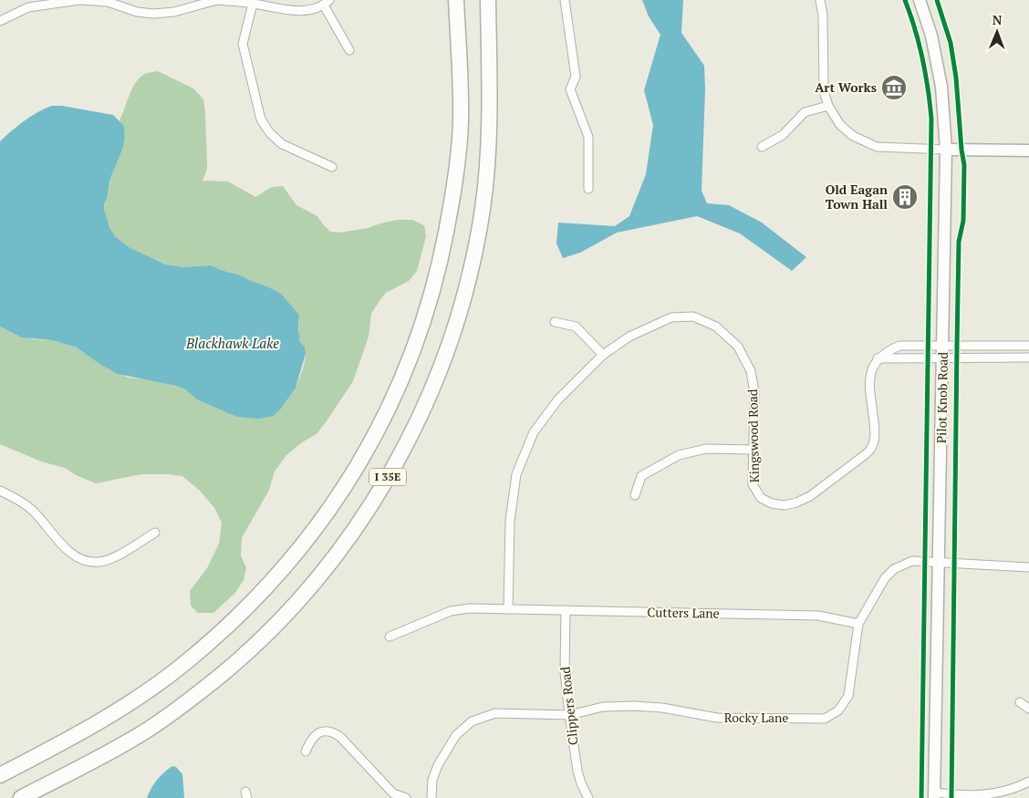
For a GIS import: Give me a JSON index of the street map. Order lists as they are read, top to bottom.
{
  "streets": {
    "highway": ["I 35E"],
    "main road": ["Pilot Knob Road"],
    "street": [
      "Kingswood Road",
      "Cutters Lane",
      "Clippers Road",
      "Rocky Lane"
    ]
  },
  "crossings": [
    ["Pilot Knob Road", "Rocky Lane"],
    ["Kingswood Road", "Cutters Lane"],
    ["Cutters Lane", "Clippers Road"],
    ["Cutters Lane", "Rocky Lane"],
    ["Clippers Road", "Rocky Lane"]
  ],
  "water": ["Blackhawk Lake"],
  "places": {
    "museum": ["Art Works"],
    "building": ["Old Eagan Town Hall"]
  },
  "north": "top"
}
